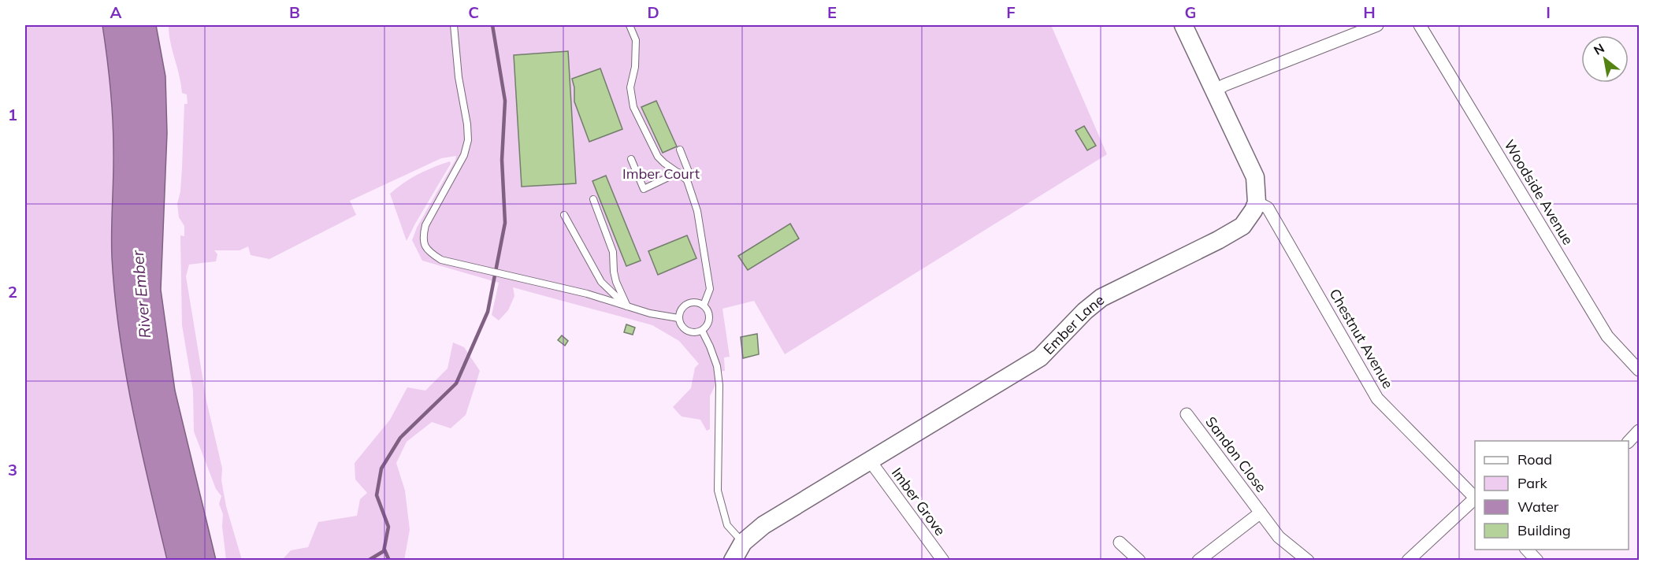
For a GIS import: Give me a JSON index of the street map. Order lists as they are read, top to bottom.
{
  "streets": {
    "main road": ["Ember Lane"],
    "street": [
      "Woodside Avenue",
      "Chestnut Avenue",
      "Sandon Close",
      "Imber Grove"
    ]
  },
  "crossings": [
    ["Ember Lane", "Chestnut Avenue"],
    ["Ember Lane", "Imber Grove"]
  ],
  "water": ["River Ember"],
  "parks": ["Imber Court"],
  "legend": [
    "Road",
    "Park",
    "Water",
    "Building"
  ],
  "north": "top left",
  "grid": {
    "columns": [
      "A",
      "B",
      "C",
      "D",
      "E",
      "F",
      "G",
      "H",
      "I"
    ],
    "rows": ["1", "2", "3"]
  }
}
